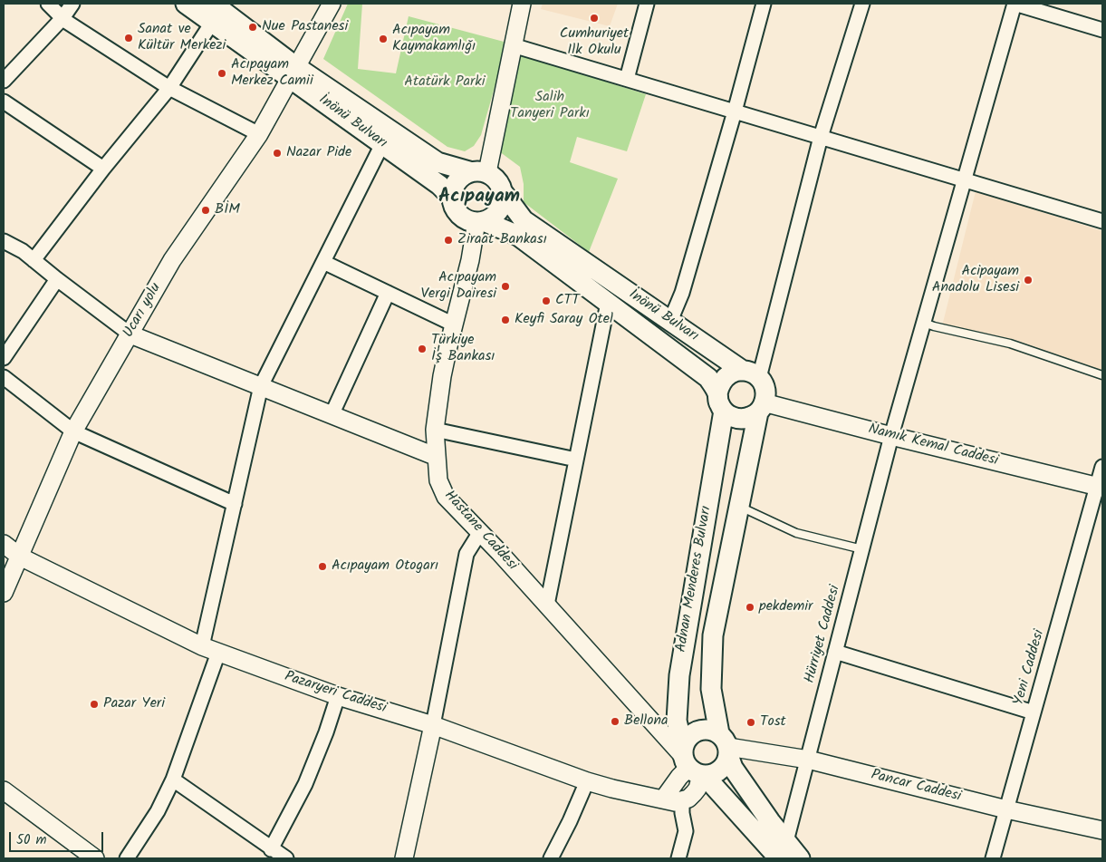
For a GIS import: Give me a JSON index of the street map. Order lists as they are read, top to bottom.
{
  "streets": {
    "main road": ["İnönü Bulvarı", "Adnan Menderes Bulvarı"],
    "street": [
      "Ucarı yolu",
      "Namık Kemal Caddesi",
      "Hastane Caddesi",
      "Hürriyet Caddesi",
      "Yeni Caddesi",
      "Pazaryeri Caddesi",
      "Pancar Caddesi"
    ]
  },
  "crossings": [
    ["İnönü Bulvarı", "Ucarı yolu"],
    ["İnönü Bulvarı", "Namık Kemal Caddesi"],
    ["İnönü Bulvarı", "Hastane Caddesi"],
    ["İnönü Bulvarı", "Adnan Menderes Bulvarı"],
    ["Ucarı yolu", "Pazaryeri Caddesi"],
    ["Namık Kemal Caddesi", "Adnan Menderes Bulvarı"],
    ["Namık Kemal Caddesi", "Hürriyet Caddesi"],
    ["Namık Kemal Caddesi", "Yeni Caddesi"],
    ["Hastane Caddesi", "Adnan Menderes Bulvarı"],
    ["Hastane Caddesi", "Pancar Caddesi"],
    ["Adnan Menderes Bulvarı", "Hürriyet Caddesi"],
    ["Adnan Menderes Bulvarı", "Pancar Caddesi"],
    ["Hürriyet Caddesi", "Pancar Caddesi"],
    ["Yeni Caddesi", "Pancar Caddesi"]
  ],
  "districts": ["Acıpayam"],
  "parks": ["Atatürk Parki", "Salih Tanyeri Parkı"],
  "places": [
    "Cumhuriyet Ilk Okulu",
    "Nue Pastanesi",
    "Sanat ve Kültür Merkezi",
    "Acıpayam Kaymakamlığı",
    "Acıpayam Merkez Camii",
    "Nazar Pide",
    "BİM",
    "Ziraat Bankası",
    "Acipayam Anadolu Lisesi",
    "Acıpayam Vergi Dairesi",
    "CTT",
    "Keyfi Saray Otel",
    "Türkiye İş Bankası",
    "Acıpayam Otogarı",
    "pekdemir",
    "Pazar Yeri",
    "Bellona",
    "Tost"
  ],
  "scale_bar": "50 m"
}
